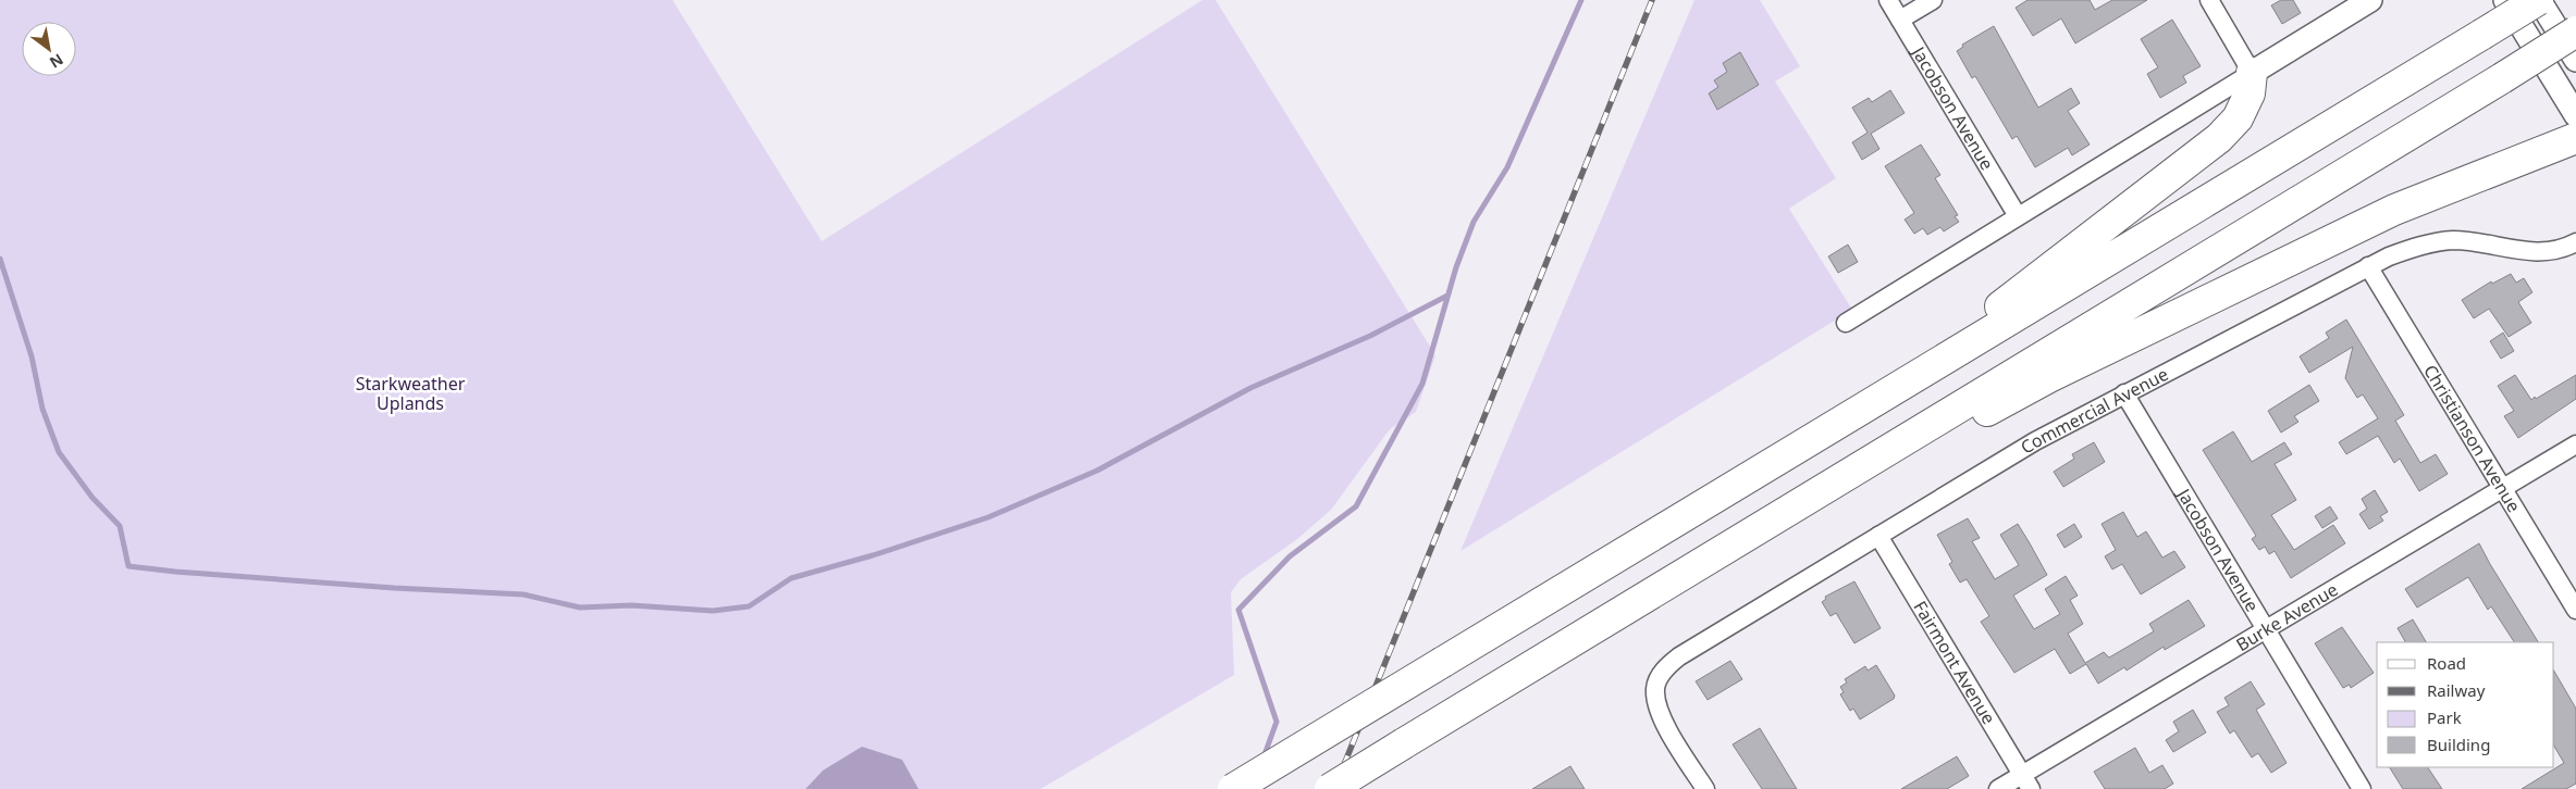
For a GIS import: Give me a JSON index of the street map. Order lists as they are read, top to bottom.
{
  "streets": {
    "street": [
      "Jacobson Avenue",
      "Commercial Avenue",
      "Christianson Avenue",
      "Burke Avenue",
      "Fairmont Avenue"
    ]
  },
  "crossings": [
    ["Jacobson Avenue", "Commercial Avenue"],
    ["Jacobson Avenue", "Burke Avenue"],
    ["Commercial Avenue", "Christianson Avenue"],
    ["Commercial Avenue", "Fairmont Avenue"],
    ["Christianson Avenue", "Burke Avenue"],
    ["Burke Avenue", "Fairmont Avenue"]
  ],
  "parks": ["Starkweather Uplands"],
  "legend": [
    "Road",
    "Railway",
    "Park",
    "Building"
  ],
  "north": "bottom right"
}
